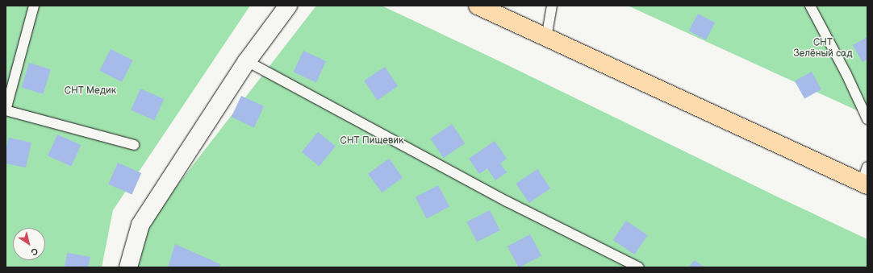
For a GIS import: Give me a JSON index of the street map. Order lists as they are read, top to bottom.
{
  "parks": ["СНТ Зелёный сад", "СНТ Медик", "СНТ Пищевик"],
  "north": "bottom right"
}
